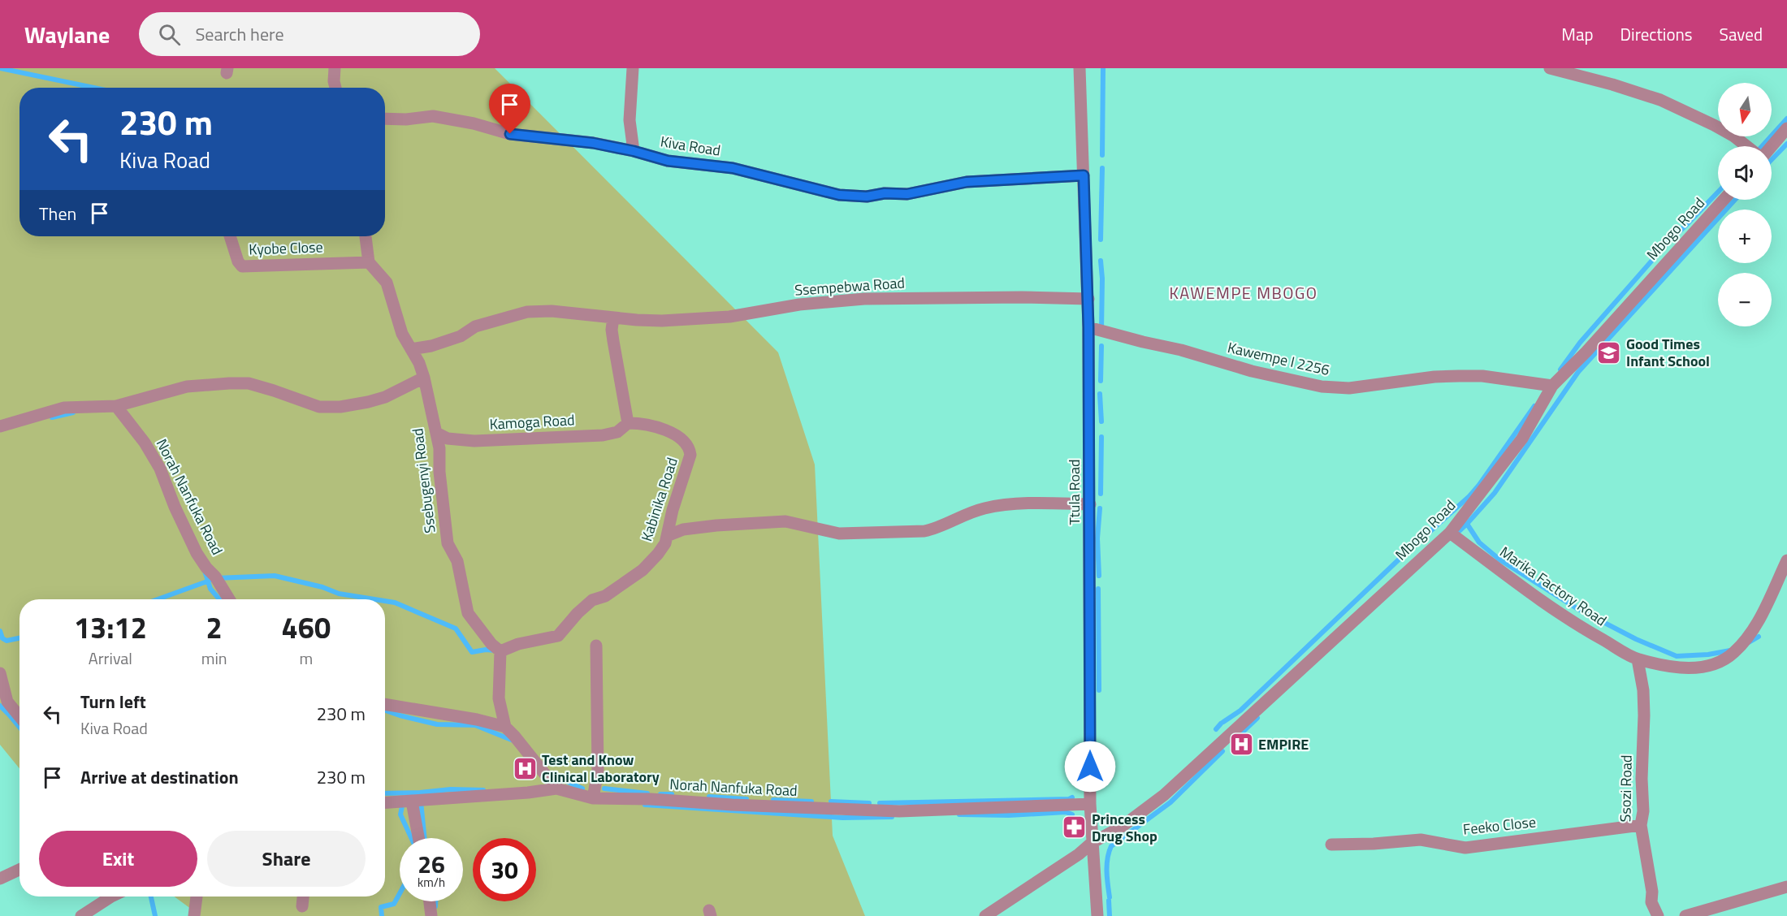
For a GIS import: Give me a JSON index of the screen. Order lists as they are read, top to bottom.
{
  "streets": {
    "street": [
      "Kiva Road",
      "Mbogo Road",
      "Kyobe Close",
      "Ssempebwa Road",
      "Kawempe I 2256",
      "Kamoga Road",
      "Ssebugenyi Road",
      "Ttula Road",
      "Norah Nanfuka Road",
      "Kabinika Road",
      "Marika Factory Road",
      "Ssozi Road",
      "Feeko Close"
    ]
  },
  "crossings": [
    ["Kiva Road", "Ttula Road"],
    ["Mbogo Road", "Kawempe I 2256"],
    ["Mbogo Road", "Ttula Road"],
    ["Mbogo Road", "Marika Factory Road"],
    ["Kyobe Close", "Ssebugenyi Road"],
    ["Ssempebwa Road", "Ssebugenyi Road"],
    ["Ssempebwa Road", "Ttula Road"],
    ["Kawempe I 2256", "Ttula Road"],
    ["Kamoga Road", "Ssebugenyi Road"],
    ["Kamoga Road", "Kabinika Road"],
    ["Ssebugenyi Road", "Kabinika Road"],
    ["Ttula Road", "Norah Nanfuka Road"],
    ["Marika Factory Road", "Ssozi Road"],
    ["Ssozi Road", "Feeko Close"]
  ],
  "districts": ["KAWEMPE MBOGO"],
  "places": {
    "school or university": ["Good Times Infant School"],
    "hospital": ["EMPIRE", "Test and Know Clinical Laboratory"],
    "pharmacy": ["Princess Drug Shop"]
  },
  "north": "bottom",
  "page": {
    "header": "Waylane",
    "search": "Search here",
    "nav": ["Map", "Directions", "Saved"],
    "map_buttons": ["+", "−"],
    "turn": ["230 m", "Kiva Road"],
    "then": "Then",
    "eta": [
      "13:12",
      "Arrival",
      "2",
      "min",
      "460",
      "m"
    ],
    "list": [
      {
        "name": "Turn left",
        "note": "Kiva Road",
        "value": "230 m"
      },
      {
        "name": "Arrive at destination",
        "value": "230 m"
      }
    ],
    "buttons": ["Exit", "Share"],
    "speed": "26 km/h",
    "limit": "30"
  }
}
